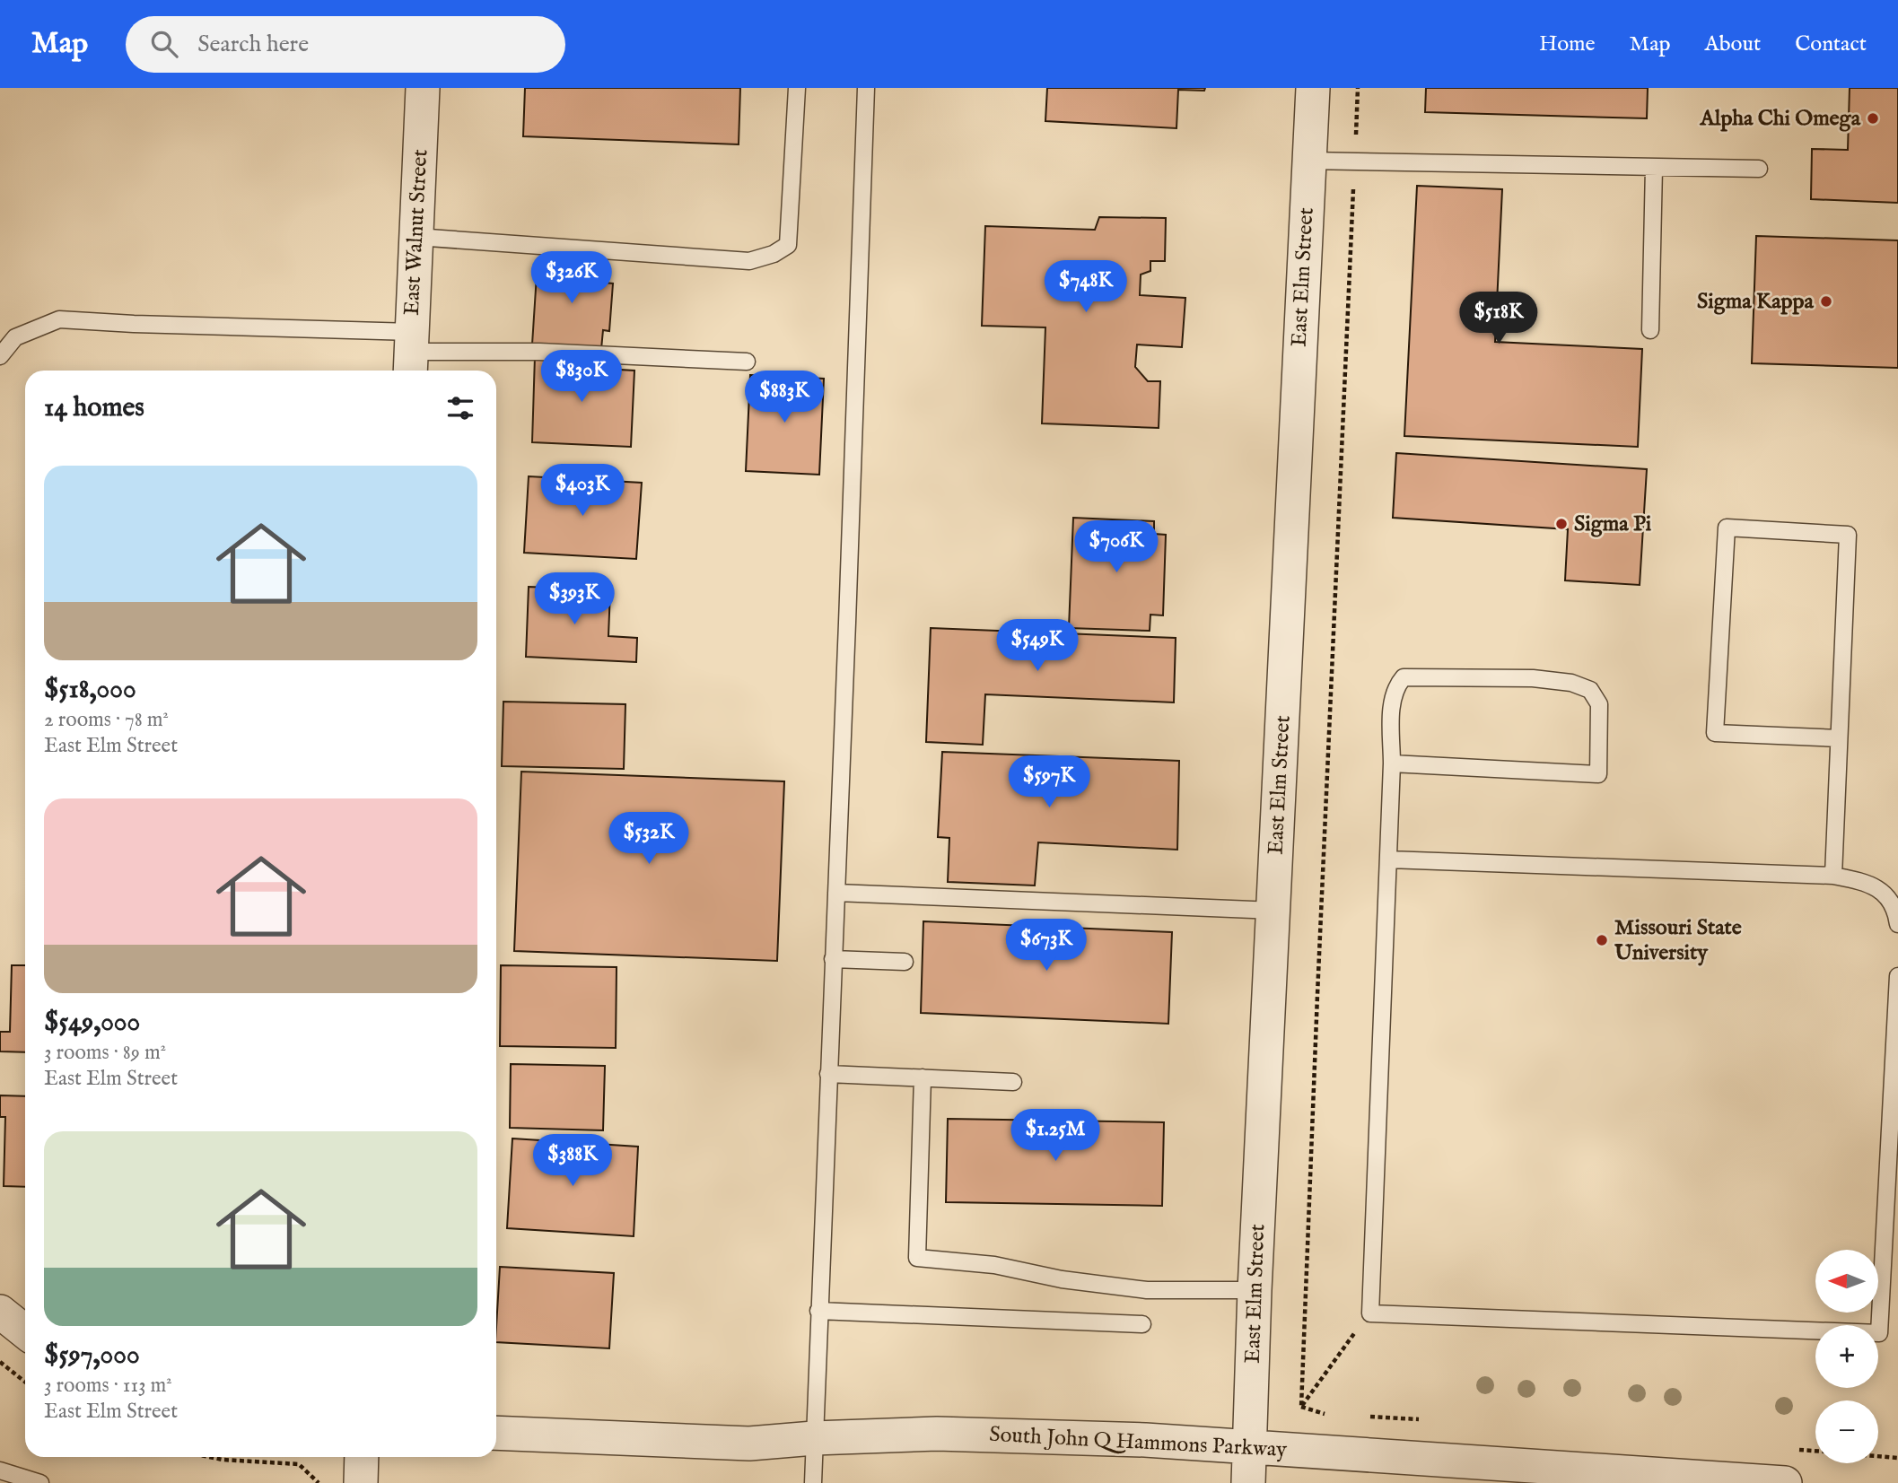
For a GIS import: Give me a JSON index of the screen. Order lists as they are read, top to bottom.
{
  "streets": {
    "street": ["East Walnut Street", "East Elm Street", "South John Q Hammons Parkway"]
  },
  "crossings": [
    ["East Elm Street", "South John Q Hammons Parkway"]
  ],
  "places": [
    "Alpha Chi Omega",
    "Sigma Kappa",
    "Sigma Pi",
    "Missouri State University"
  ],
  "north": "left",
  "page": {
    "header": "Map",
    "search": "Search here",
    "nav": [
      "Home",
      "Map",
      "About",
      "Contact"
    ],
    "price": [
      "$326K",
      "$748K",
      "$518K",
      "$830K",
      "$883K",
      "$403K",
      "$706K",
      "$393K",
      "$549K",
      "$597K",
      "$532K",
      "$673K",
      "$1.25M",
      "$388K"
    ],
    "heading": "14 homes",
    "list": [
      {
        "name": "$518,000",
        "note": "2 rooms · 78 m² · East Elm Street"
      },
      {
        "name": "$549,000",
        "note": "3 rooms · 89 m² · East Elm Street"
      },
      {
        "name": "$597,000",
        "note": "3 rooms · 113 m² · East Elm Street"
      }
    ],
    "map_buttons": ["+", "−"]
  }
}
